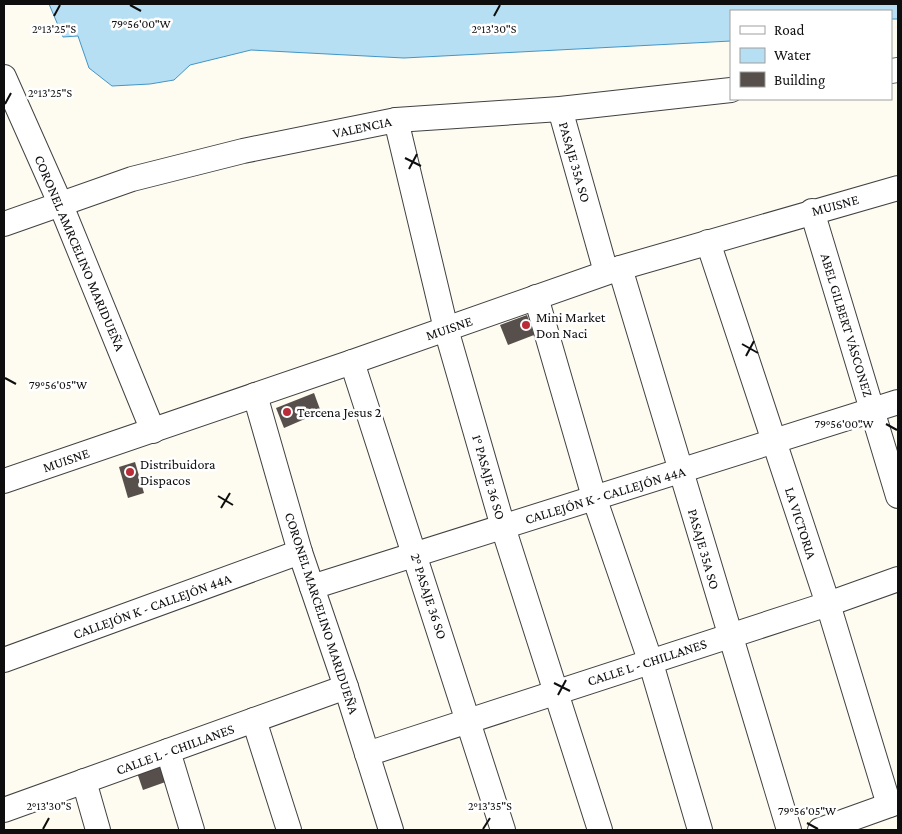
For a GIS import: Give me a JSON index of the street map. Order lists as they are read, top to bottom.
{
  "streets": {
    "street": [
      "VALENCIA",
      "PASAJE 35A SO",
      "MUISNE",
      "CORONEL AMRCELINO MARIDUEÑA",
      "ABEL GILBERT VÁSCONEZ",
      "1° PASAJE 36 SO",
      "CALLEJÓN K - CALLEJÓN 44A",
      "LA VICTORIA",
      "2° PASAJE 36 SO",
      "CORONEL MARCELINO MARIDUEÑA",
      "CALLE L - CHILLANES"
    ]
  },
  "crossings": [
    ["VALENCIA", "PASAJE 35A SO"],
    ["VALENCIA", "CORONEL AMRCELINO MARIDUEÑA"],
    ["VALENCIA", "1° PASAJE 36 SO"],
    ["PASAJE 35A SO", "MUISNE"],
    ["PASAJE 35A SO", "CALLEJÓN K - CALLEJÓN 44A"],
    ["PASAJE 35A SO", "CALLE L - CHILLANES"],
    ["MUISNE", "CORONEL AMRCELINO MARIDUEÑA"],
    ["MUISNE", "ABEL GILBERT VÁSCONEZ"],
    ["MUISNE", "1° PASAJE 36 SO"],
    ["MUISNE", "LA VICTORIA"],
    ["MUISNE", "2° PASAJE 36 SO"],
    ["MUISNE", "CORONEL MARCELINO MARIDUEÑA"],
    ["ABEL GILBERT VÁSCONEZ", "CALLEJÓN K - CALLEJÓN 44A"],
    ["1° PASAJE 36 SO", "CALLEJÓN K - CALLEJÓN 44A"],
    ["1° PASAJE 36 SO", "CALLE L - CHILLANES"],
    ["CALLEJÓN K - CALLEJÓN 44A", "LA VICTORIA"],
    ["CALLEJÓN K - CALLEJÓN 44A", "2° PASAJE 36 SO"],
    ["CALLEJÓN K - CALLEJÓN 44A", "CORONEL MARCELINO MARIDUEÑA"],
    ["LA VICTORIA", "CALLE L - CHILLANES"],
    ["2° PASAJE 36 SO", "CALLE L - CHILLANES"],
    ["CORONEL MARCELINO MARIDUEÑA", "CALLE L - CHILLANES"]
  ],
  "places": ["Mini Market Don Naci", "Tercena Jesus 2", "Distribuidora Dispacos"],
  "legend": ["Road", "Water", "Building"],
  "coordinates": [
    "79°56'00\"W",
    "2°13'30\"S",
    "2°13'25\"S",
    "79°56'05\"W",
    "2°13'35\"S"
  ]
}
